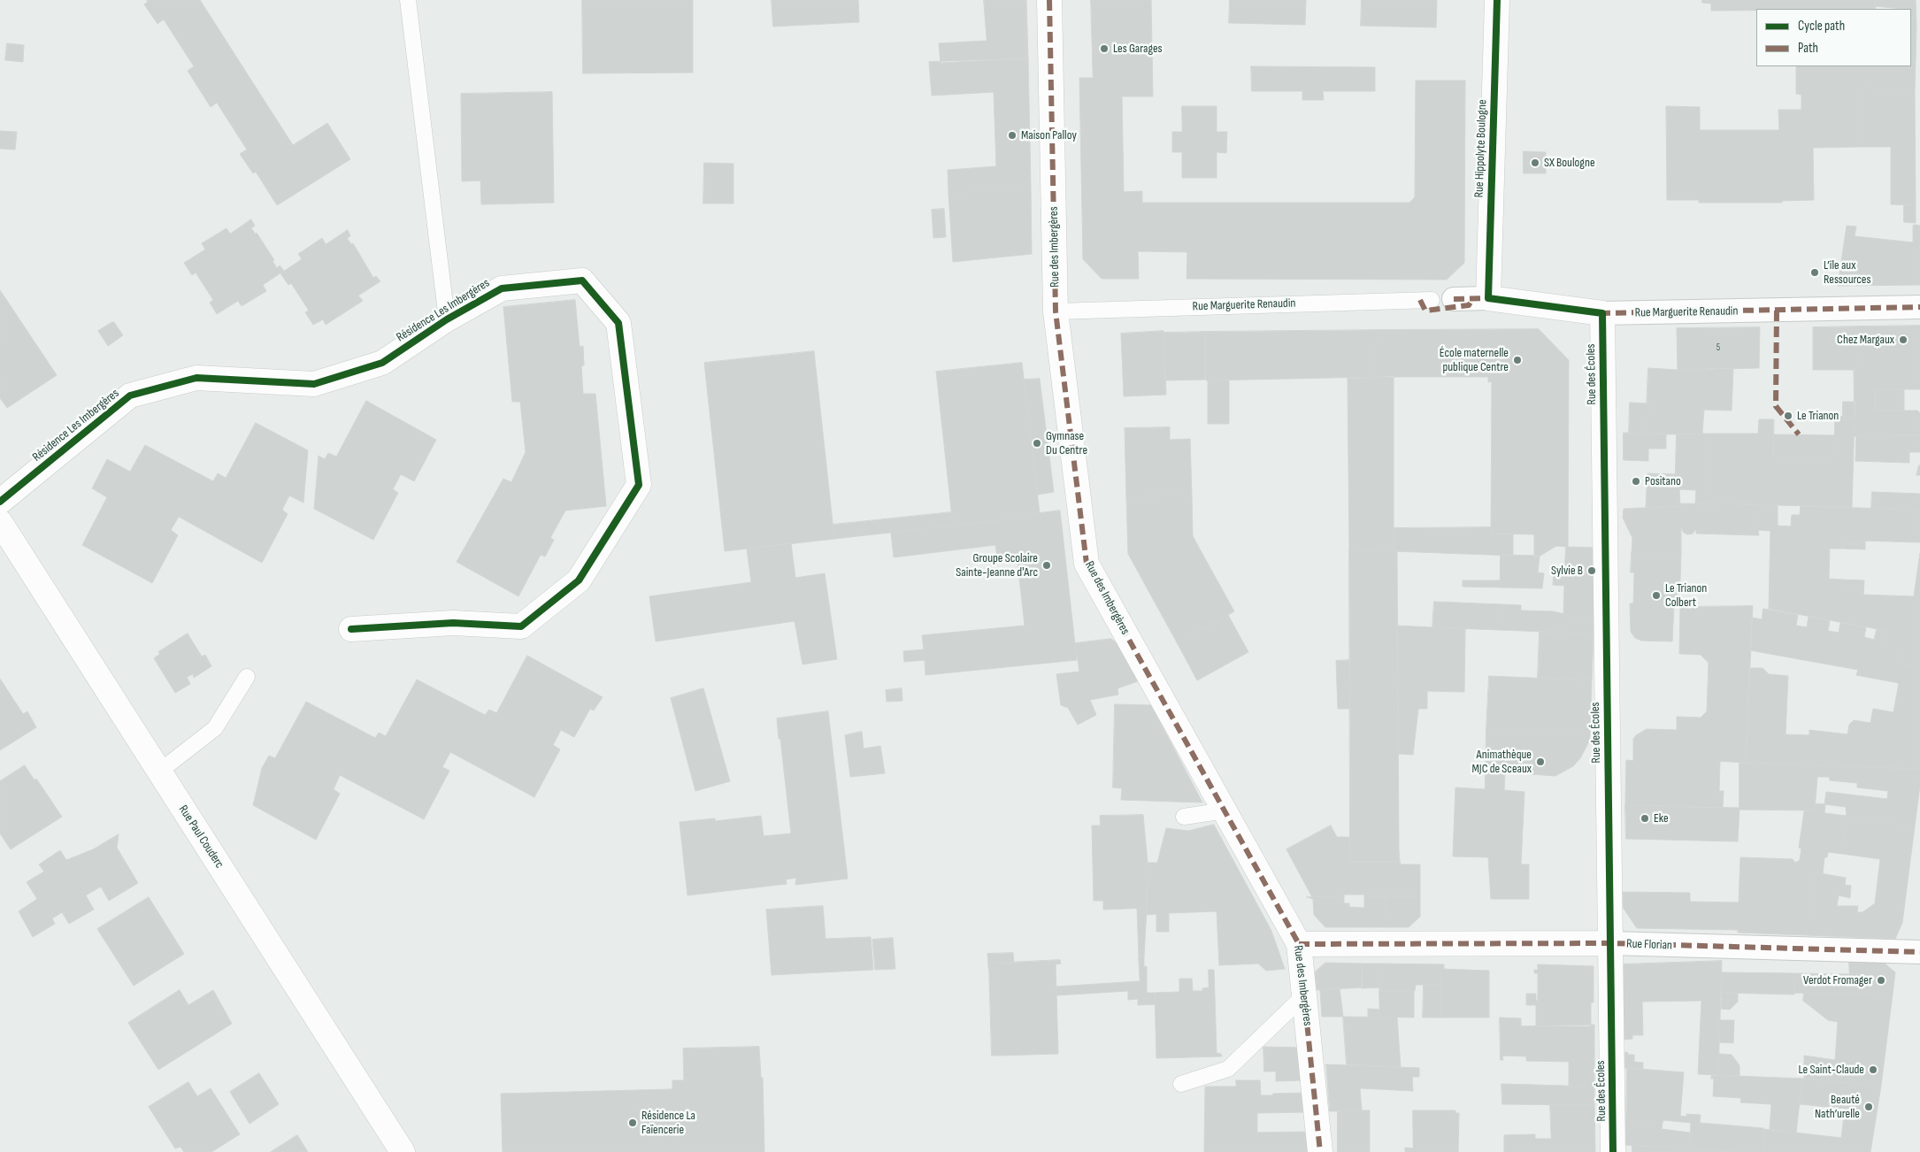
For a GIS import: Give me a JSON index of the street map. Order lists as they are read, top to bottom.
{
  "streets": {
    "street": [
      "Rue Hippolyte Boulogne",
      "Rue des Imbergères",
      "Rue Marguerite Renaudin",
      "Résidence Les Imbergères",
      "Rue des Écoles",
      "Rue Paul Couderc",
      "Rue Florian"
    ]
  },
  "crossings": [
    ["Rue Hippolyte Boulogne", "Rue Marguerite Renaudin"],
    ["Rue des Imbergères", "Rue Marguerite Renaudin"],
    ["Rue des Imbergères", "Rue Florian"],
    ["Rue Marguerite Renaudin", "Rue des Écoles"],
    ["Rue des Écoles", "Rue Florian"]
  ],
  "places": [
    "Les Garages",
    "Maison Palloy",
    "SX Boulogne",
    "L’île aux Ressources",
    "Chez Margaux",
    "École maternelle publique Centre",
    "Le Trianon",
    "Gymnase Du Centre",
    "Positano",
    "Groupe Scolaire Sainte-Jeanne d'Arc",
    "Sylvie B",
    "Le Trianon Colbert",
    "Animathèque MJC de Sceaux",
    "Eke",
    "Verdot Fromager",
    "Le Saint-Claude",
    "Beauté Nath’urelle",
    "Résidence La Faïencerie"
  ],
  "house_numbers": ["5"],
  "legend": ["Cycle path", "Path"]
}
